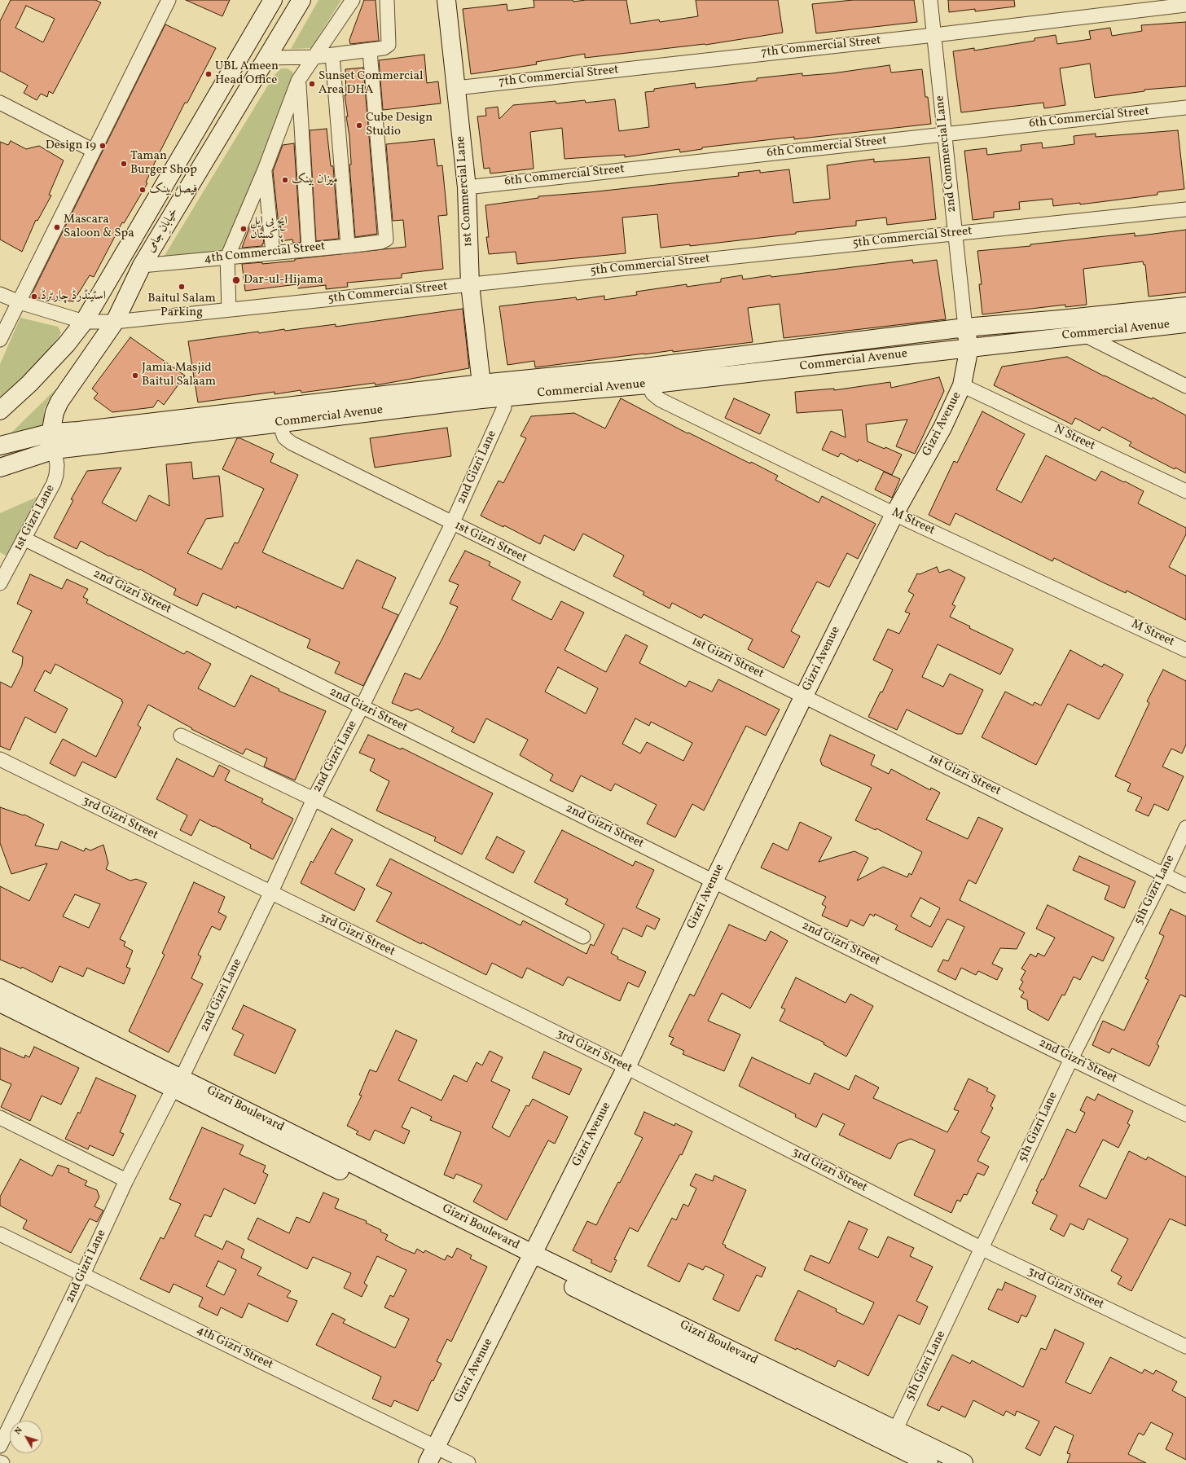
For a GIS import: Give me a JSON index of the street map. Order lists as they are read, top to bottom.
{
  "streets": {
    "main road": [
      "1st Commercial Lane",
      "خیابانِ جامی",
      "Commercial Avenue",
      "Gizri Avenue",
      "Gizri Boulevard"
    ],
    "street": [
      "7th Commercial Street",
      "6th Commercial Street",
      "2nd Commercial Lane",
      "5th Commercial Street",
      "4th Commercial Street",
      "N Street",
      "2nd Gizri Lane",
      "1st Gizri Lane",
      "M Street",
      "1st Gizri Street",
      "2nd Gizri Street",
      "3rd Gizri Street",
      "5th Gizri Lane",
      "4th Gizri Street"
    ]
  },
  "crossings": [
    ["7th Commercial Street", "2nd Commercial Lane"],
    ["7th Commercial Street", "1st Commercial Lane"],
    ["6th Commercial Street", "2nd Commercial Lane"],
    ["6th Commercial Street", "1st Commercial Lane"],
    ["2nd Commercial Lane", "5th Commercial Street"],
    ["2nd Commercial Lane", "Commercial Avenue"],
    ["2nd Commercial Lane", "Gizri Avenue"],
    ["1st Commercial Lane", "5th Commercial Street"],
    ["1st Commercial Lane", "Commercial Avenue"],
    ["خیابانِ جامی", "5th Commercial Street"],
    ["خیابانِ جامی", "4th Commercial Street"],
    ["خیابانِ جامی", "Commercial Avenue"],
    ["خیابانِ جامی", "1st Gizri Lane"],
    ["Commercial Avenue", "Gizri Avenue"],
    ["Commercial Avenue", "2nd Gizri Lane"],
    ["Commercial Avenue", "1st Gizri Lane"],
    ["Commercial Avenue", "M Street"],
    ["Commercial Avenue", "1st Gizri Street"],
    ["Gizri Avenue", "N Street"],
    ["Gizri Avenue", "M Street"],
    ["Gizri Avenue", "1st Gizri Street"],
    ["Gizri Avenue", "2nd Gizri Street"],
    ["Gizri Avenue", "3rd Gizri Street"],
    ["Gizri Avenue", "Gizri Boulevard"],
    ["Gizri Avenue", "4th Gizri Street"],
    ["2nd Gizri Lane", "1st Gizri Street"],
    ["2nd Gizri Lane", "2nd Gizri Street"],
    ["2nd Gizri Lane", "3rd Gizri Street"],
    ["2nd Gizri Lane", "Gizri Boulevard"],
    ["2nd Gizri Lane", "4th Gizri Street"],
    ["1st Gizri Lane", "2nd Gizri Street"],
    ["1st Gizri Street", "5th Gizri Lane"],
    ["2nd Gizri Street", "5th Gizri Lane"],
    ["3rd Gizri Street", "5th Gizri Lane"],
    ["5th Gizri Lane", "Gizri Boulevard"]
  ],
  "places": [
    "UBL Ameen Head Office",
    "Sunset Commercial Area DHA",
    "Cube Design Studio",
    "Design 19",
    "Taman Burger Shop",
    "میزان بینک",
    "فیصل بینک",
    "Mascara Saloon & Spa",
    "ایچ بی ایل پاکستان",
    "Dar-ul-Hijama",
    "Baitul Salam Parking",
    "اسٹینڈرڈ چارٹرڈ",
    "Jamia Masjid Baitul Salaam"
  ],
  "north": "top left"
}
